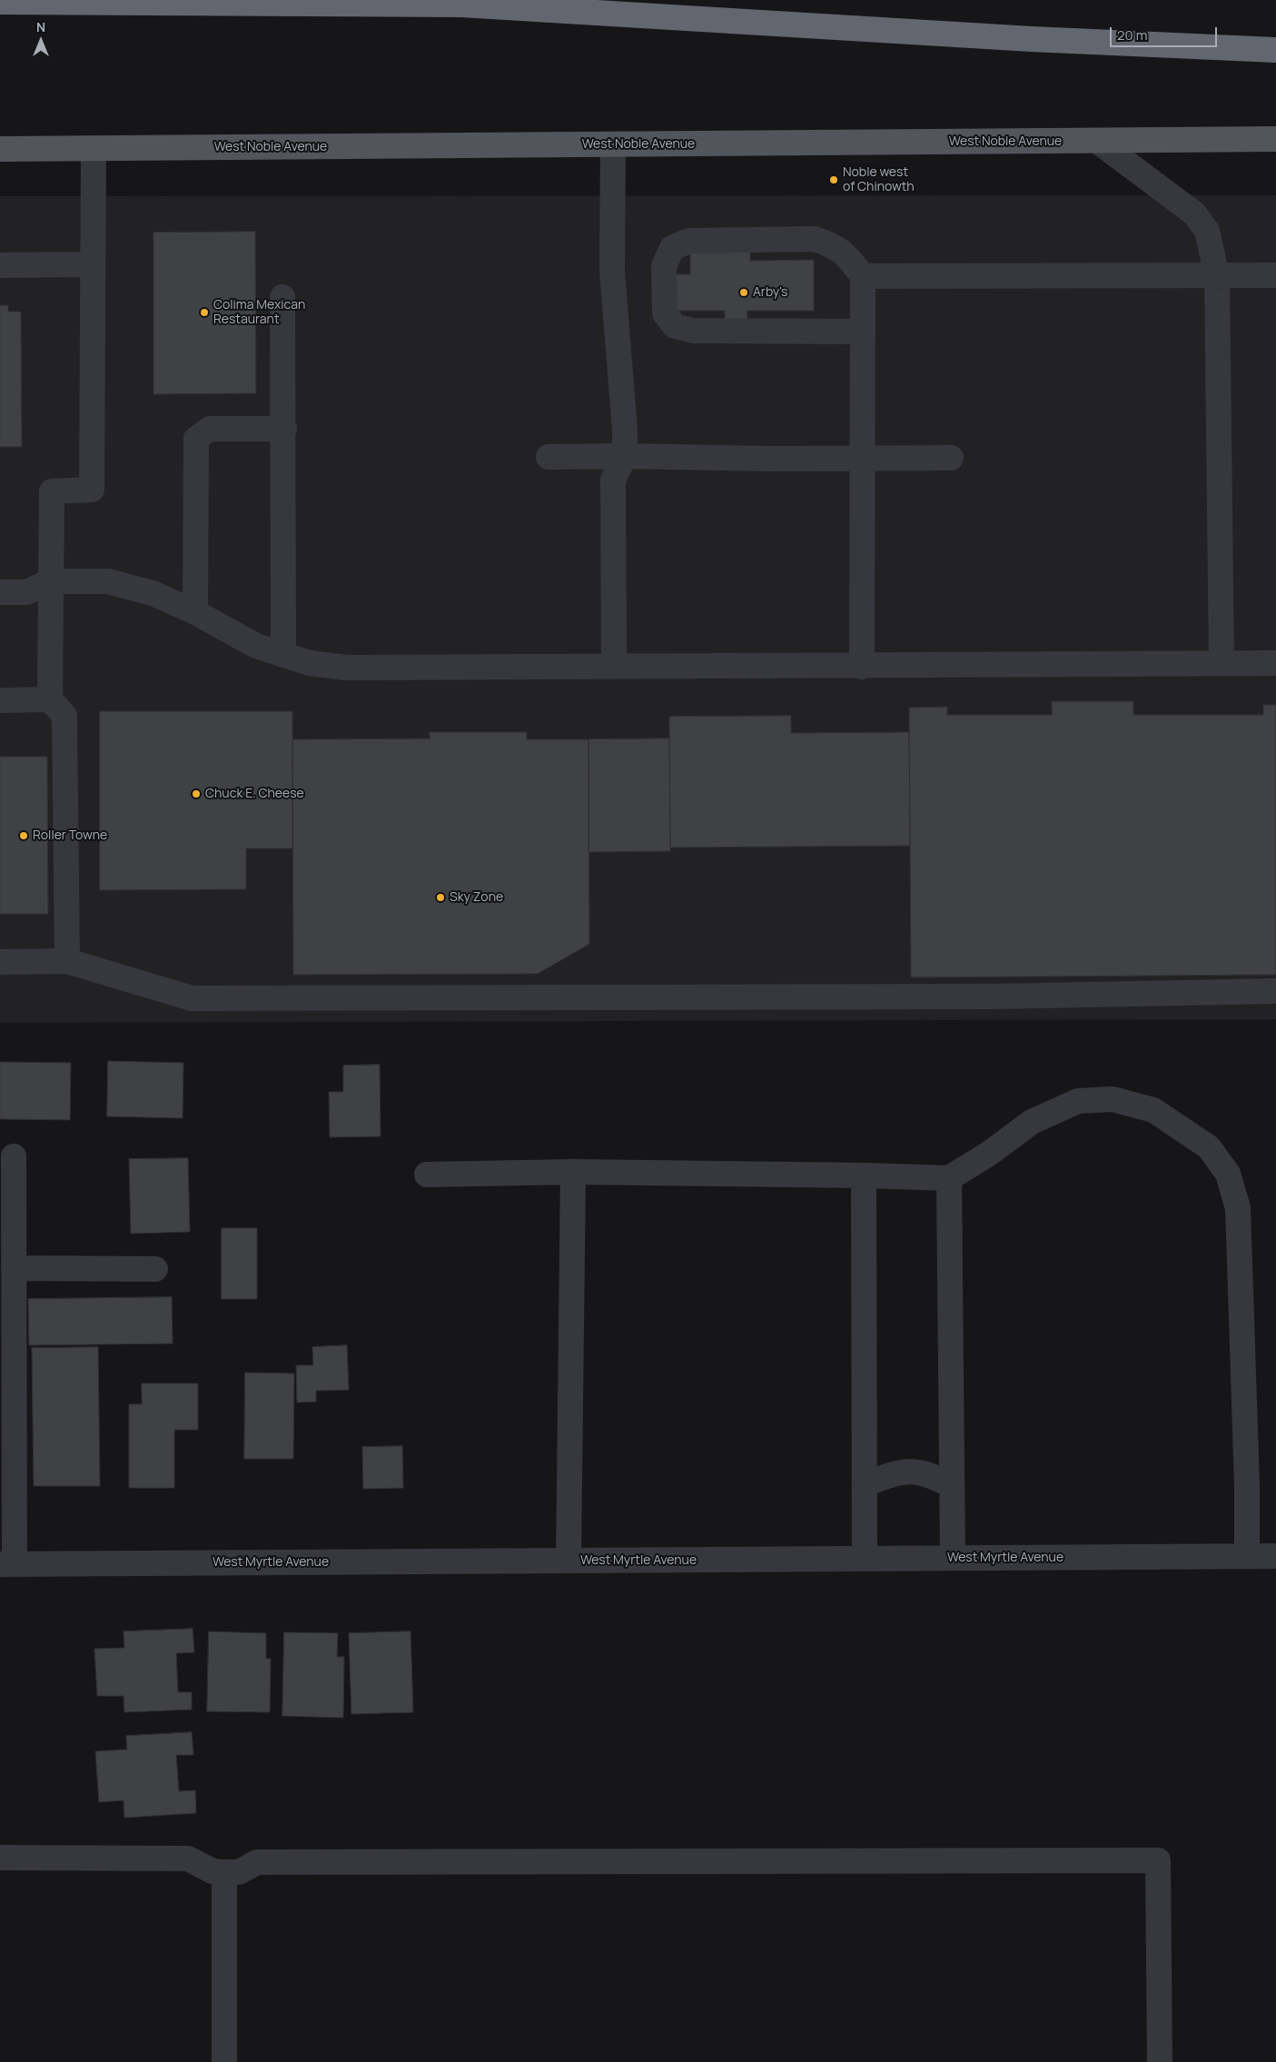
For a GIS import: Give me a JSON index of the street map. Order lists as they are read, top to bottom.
{
  "streets": {
    "main road": ["West Noble Avenue"],
    "street": ["West Myrtle Avenue"]
  },
  "places": [
    "Noble west of Chinowth",
    "Arby's",
    "Colima Mexican Restaurant",
    "Chuck E. Cheese",
    "Roller Towne",
    "Sky Zone"
  ],
  "scale_bar": "20 m",
  "north": "top"
}
